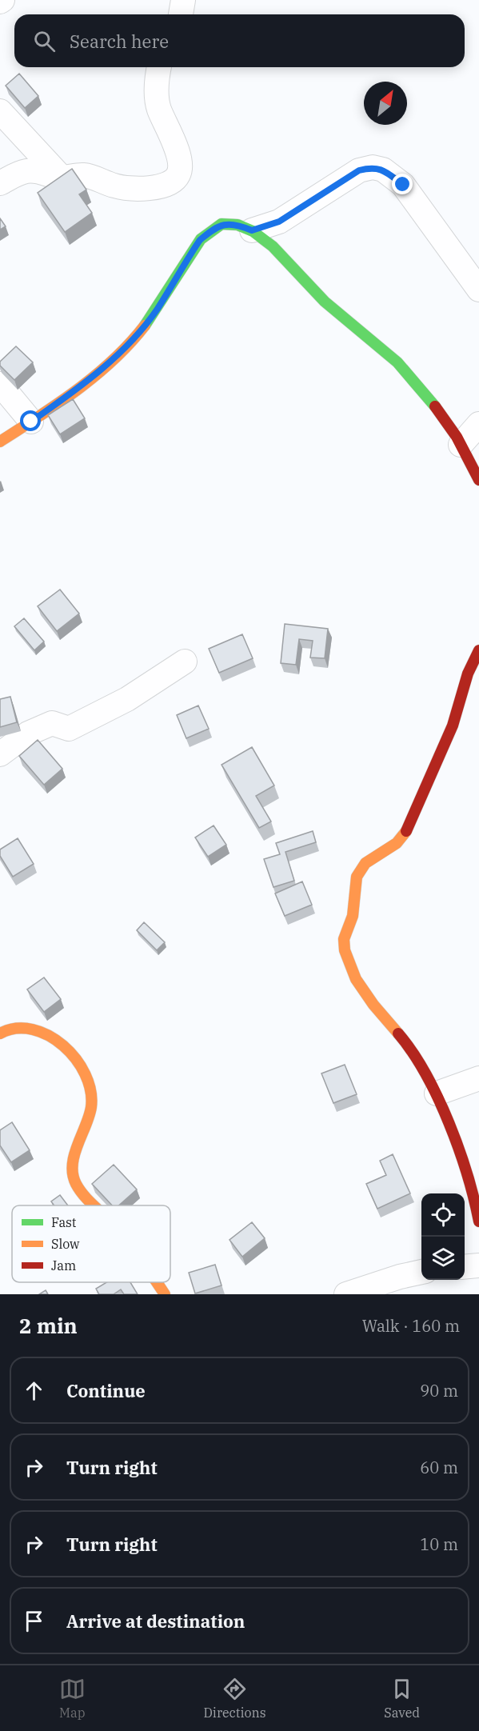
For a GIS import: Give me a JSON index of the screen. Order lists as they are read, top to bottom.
{
  "legend": ["Fast", "Slow", "Jam"],
  "north": "top right",
  "page": {
    "search": "Search here",
    "heading": ["2 min", "Walk · 160 m"],
    "list": [
      ["Continue", "90 m"],
      ["Turn right", "60 m"],
      ["Turn right", "10 m"],
      "Arrive at destination"
    ],
    "nav": ["Map", "Directions", "Saved"]
  }
}
